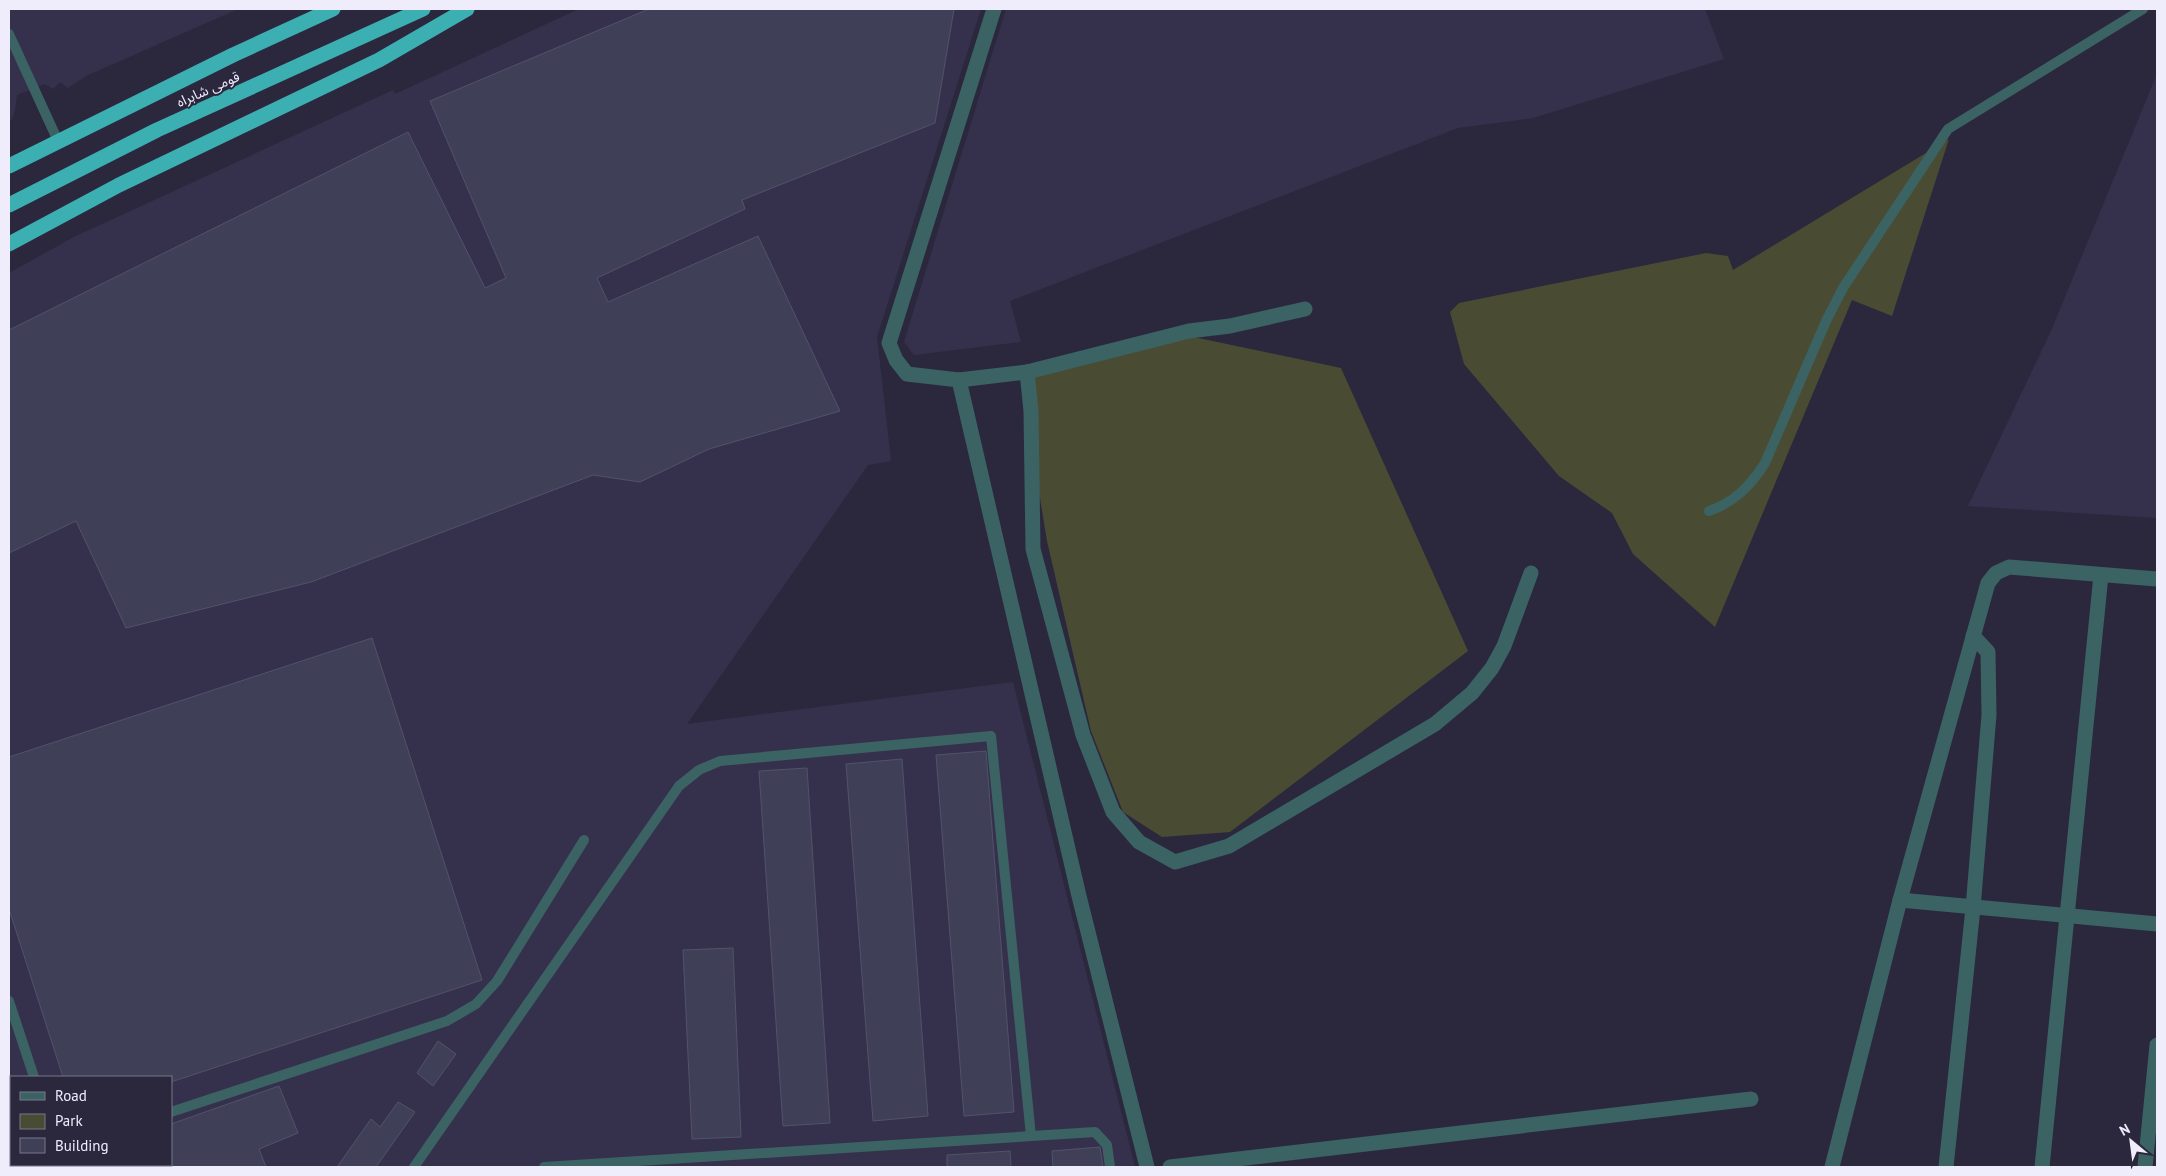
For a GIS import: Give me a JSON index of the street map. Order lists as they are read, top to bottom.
{
  "streets": {
    "highway": ["قومی شاہراہ"]
  },
  "legend": ["Road", "Park", "Building"],
  "north": "top left"
}
